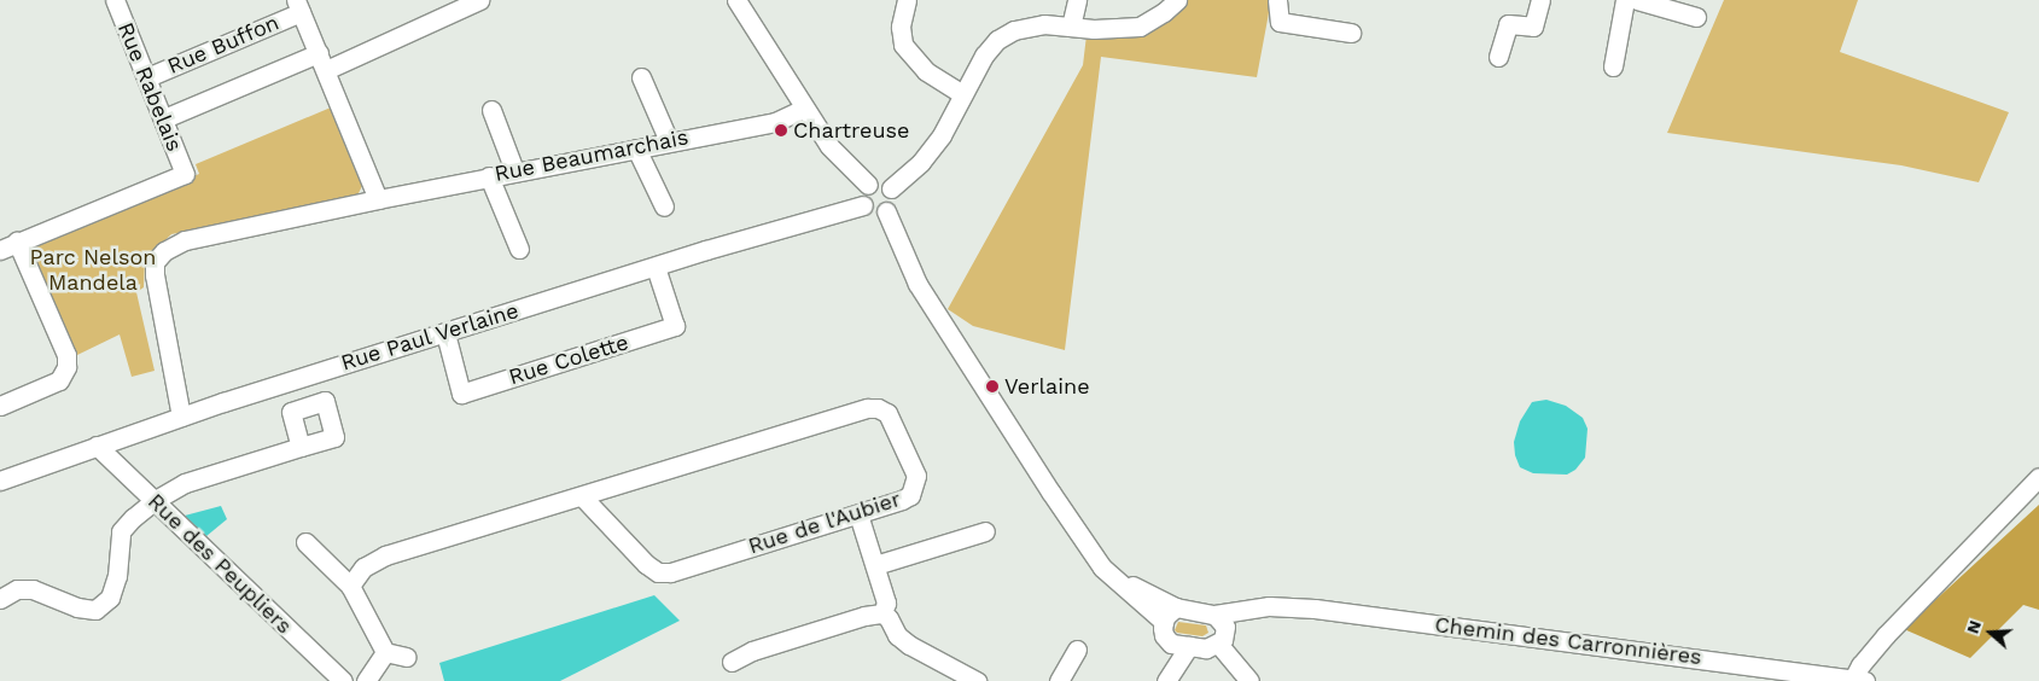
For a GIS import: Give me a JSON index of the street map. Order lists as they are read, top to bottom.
{
  "streets": {
    "street": [
      "Rue Buffon",
      "Rue Rabelais",
      "Rue Beaumarchais",
      "Rue Paul Verlaine",
      "Rue Colette",
      "Rue de l'Aubier",
      "Rue des Peupliers",
      "Chemin des Carronnières"
    ]
  },
  "crossings": [
    ["Rue Buffon", "Rue Rabelais"],
    ["Rue Beaumarchais", "Rue Paul Verlaine"],
    ["Rue Paul Verlaine", "Rue Colette"],
    ["Rue Paul Verlaine", "Rue des Peupliers"]
  ],
  "parks": ["Parc Nelson Mandela"],
  "places": ["Chartreuse", "Verlaine"],
  "north": "left"
}
